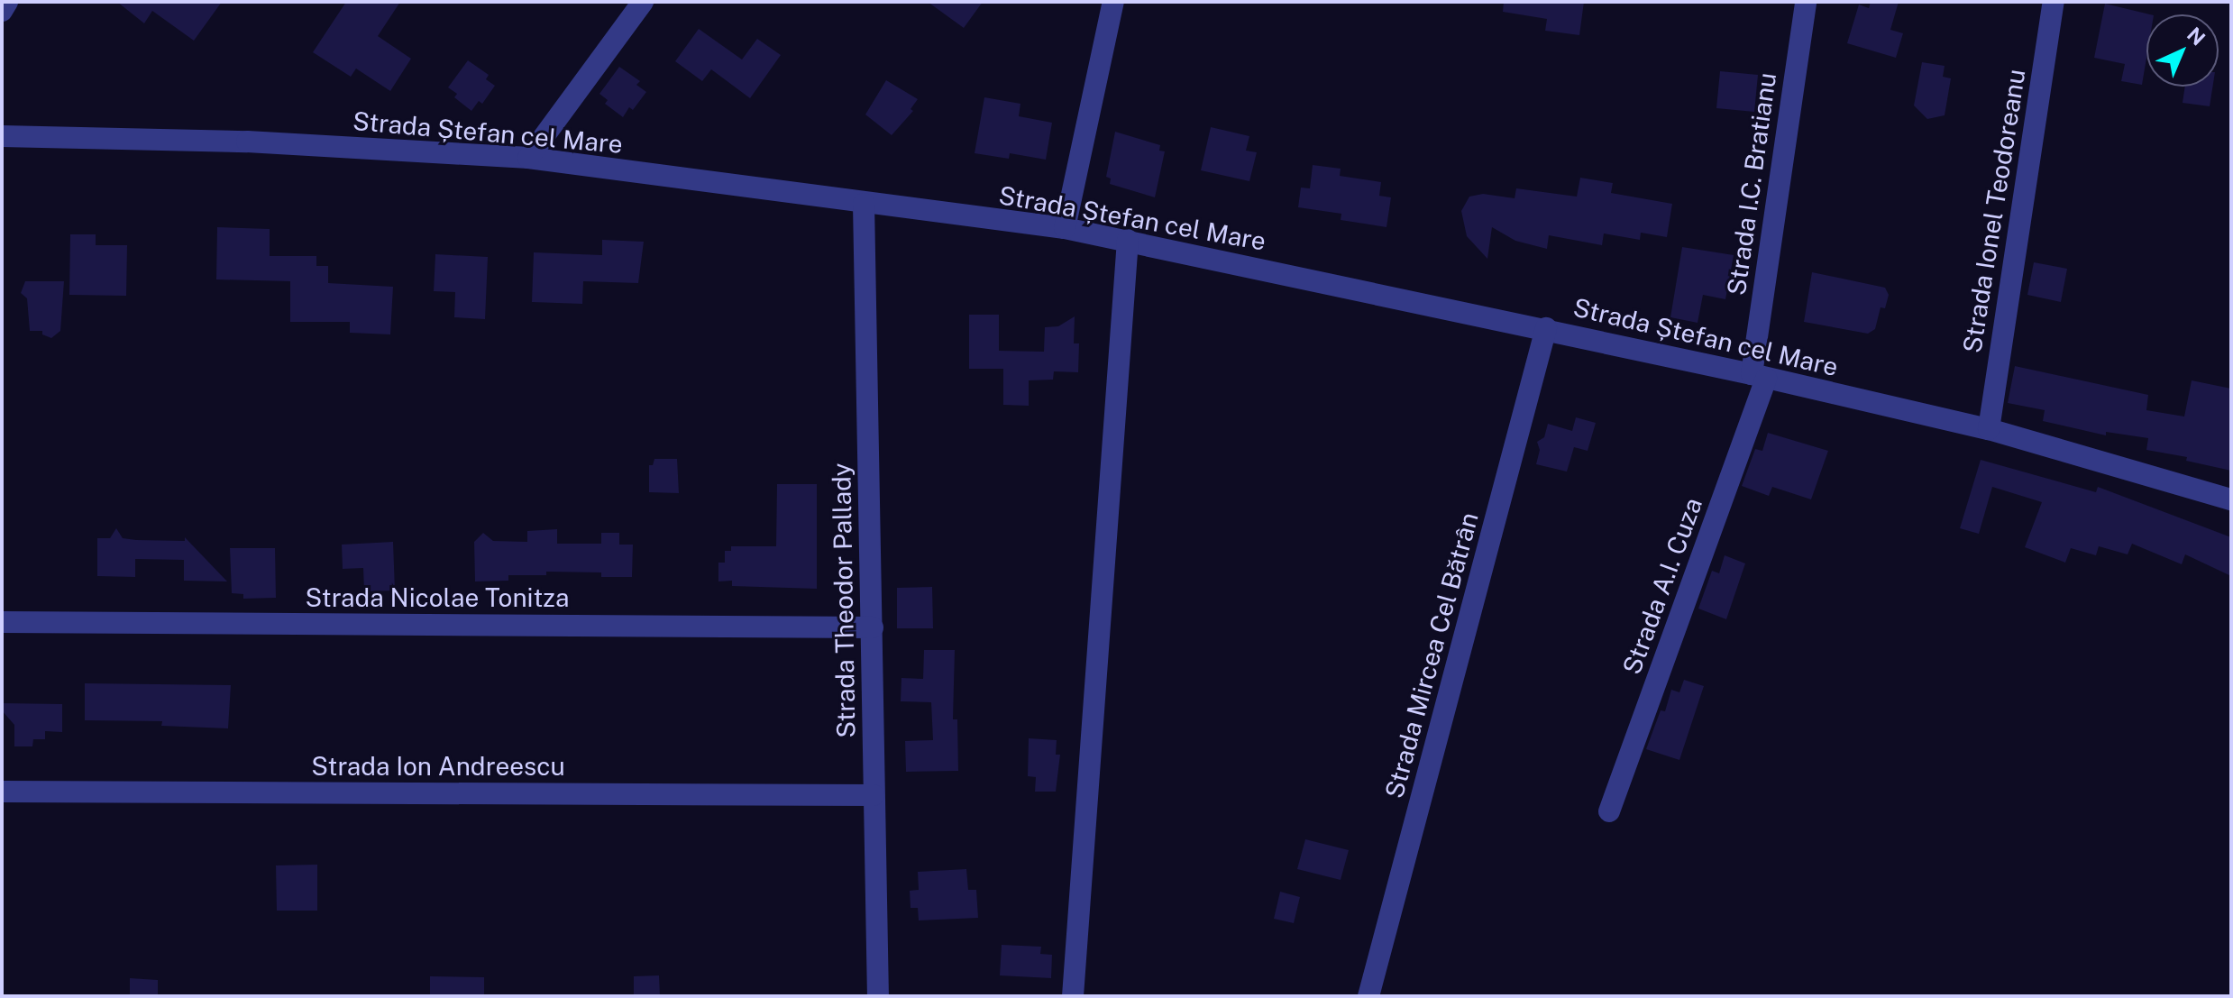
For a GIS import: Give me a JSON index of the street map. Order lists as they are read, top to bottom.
{
  "streets": {
    "street": [
      "Strada Ștefan cel Mare",
      "Strada I.C. Bratianu",
      "Strada Ionel Teodoreanu",
      "Strada A.I. Cuza",
      "Strada Nicolae Tonitza",
      "Strada Theodor Pallady",
      "Strada Mircea Cel Bătrân",
      "Strada Ion Andreescu"
    ]
  },
  "crossings": [
    ["Strada Ștefan cel Mare", "Strada I.C. Bratianu"],
    ["Strada Ștefan cel Mare", "Strada Ionel Teodoreanu"],
    ["Strada Ștefan cel Mare", "Strada A.I. Cuza"],
    ["Strada Ștefan cel Mare", "Strada Theodor Pallady"],
    ["Strada Ștefan cel Mare", "Strada Mircea Cel Bătrân"],
    ["Strada I.C. Bratianu", "Strada A.I. Cuza"],
    ["Strada Nicolae Tonitza", "Strada Theodor Pallady"],
    ["Strada Theodor Pallady", "Strada Ion Andreescu"]
  ],
  "north": "top right"
}
